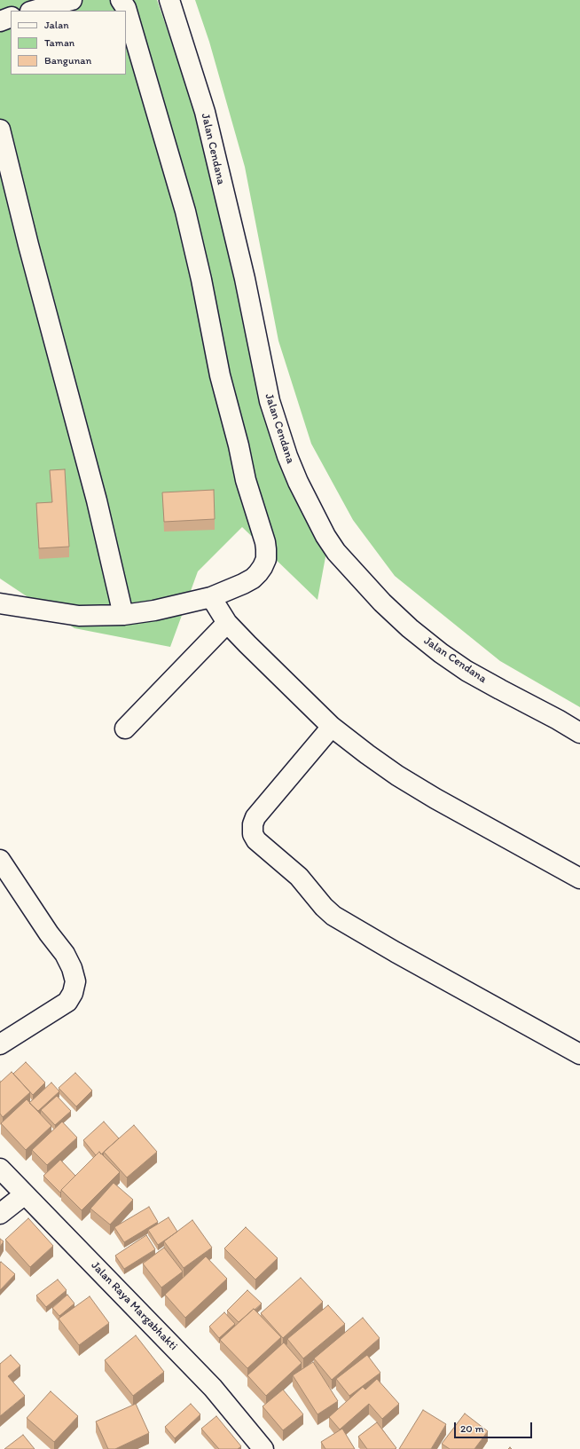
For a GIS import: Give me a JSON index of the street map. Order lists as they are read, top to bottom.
{
  "streets": {
    "street": ["Jalan Cendana", "Jalan Raya Margabhakti"]
  },
  "legend": ["Jalan", "Taman", "Bangunan"],
  "scale_bar": "20 m"
}
